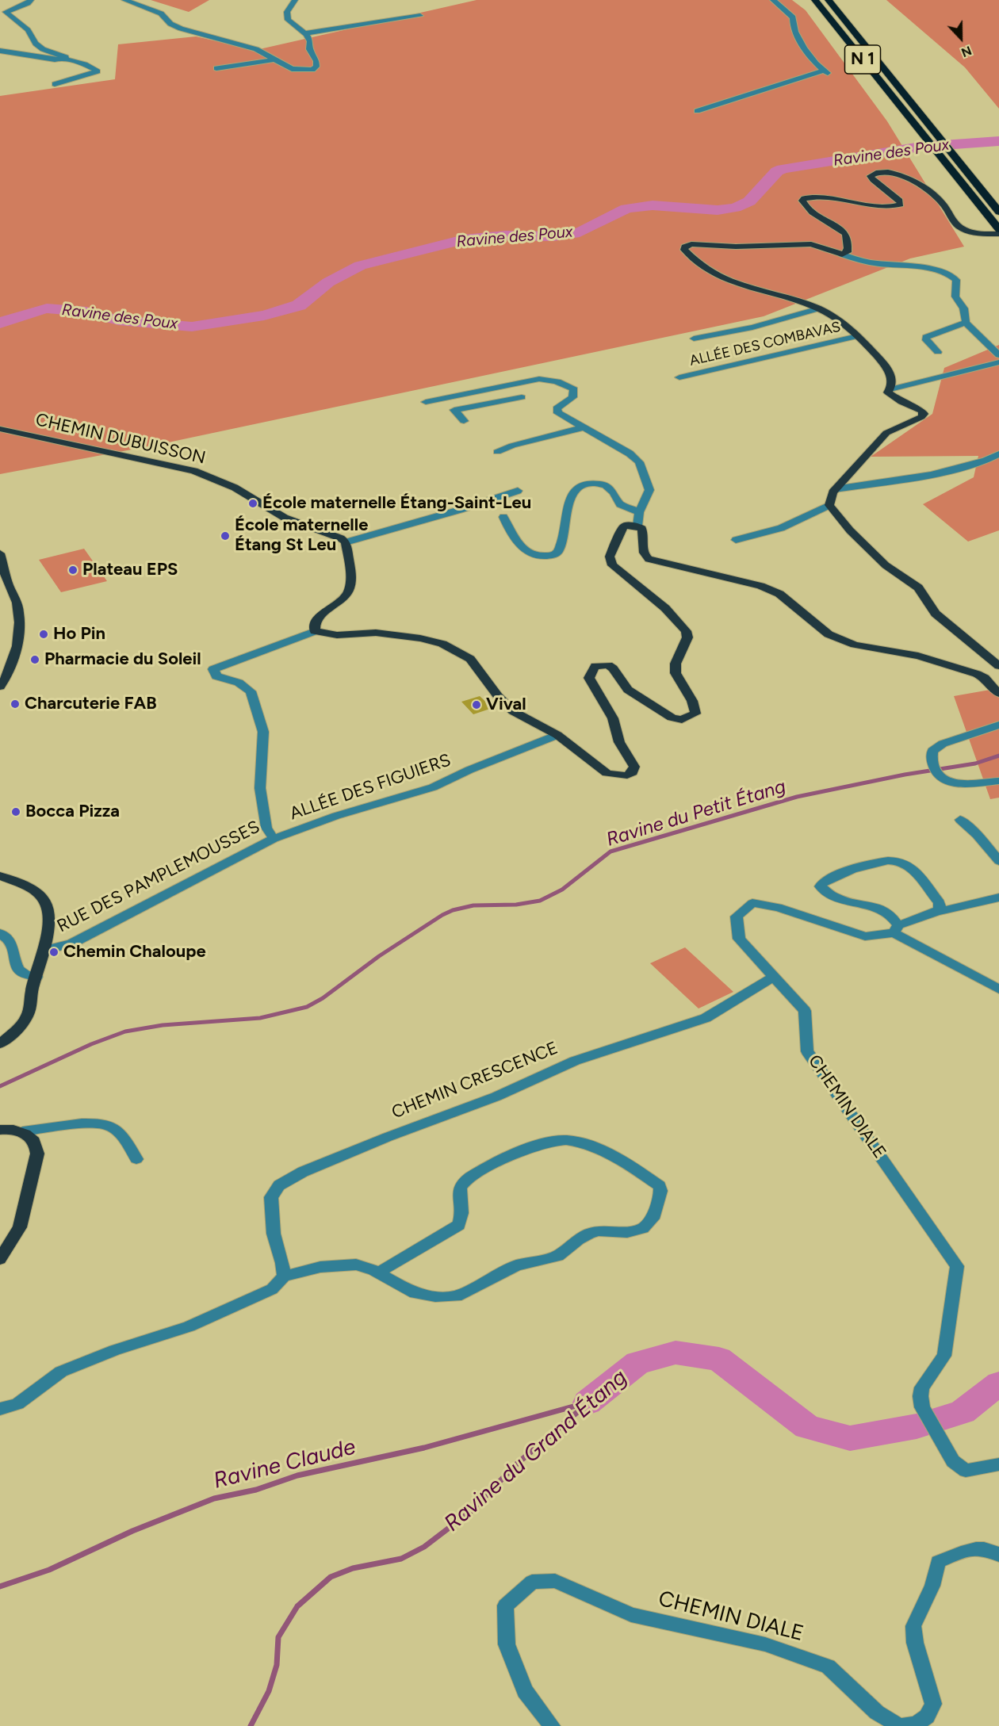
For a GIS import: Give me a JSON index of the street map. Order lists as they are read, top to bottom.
{
  "streets": {
    "highway": ["N 1"],
    "main road": ["CHEMIN DUBUISSON"],
    "street": [
      "ALLÉE DES COMBAVAS",
      "ALLÉE DES FIGUIERS",
      "RUE DES PAMPLEMOUSSES",
      "CHEMIN CRESCENCE",
      "CHEMIN DIALE"
    ]
  },
  "crossings": [
    ["ALLÉE DES FIGUIERS", "RUE DES PAMPLEMOUSSES"],
    ["CHEMIN CRESCENCE", "CHEMIN DIALE"]
  ],
  "water": [
    "Ravine des Poux",
    "Ravine du Petit Étang",
    "Ravine du Grand Étang",
    "Ravine Claude"
  ],
  "places": [
    "École maternelle Étang-Saint-Leu",
    "École maternelle Étang St Leu",
    "Plateau EPS",
    "Ho Pin",
    "Pharmacie du Soleil",
    "Charcuterie FAB",
    "Vival",
    "Bocca Pizza",
    "Chemin Chaloupe"
  ],
  "north": "bottom"
}
